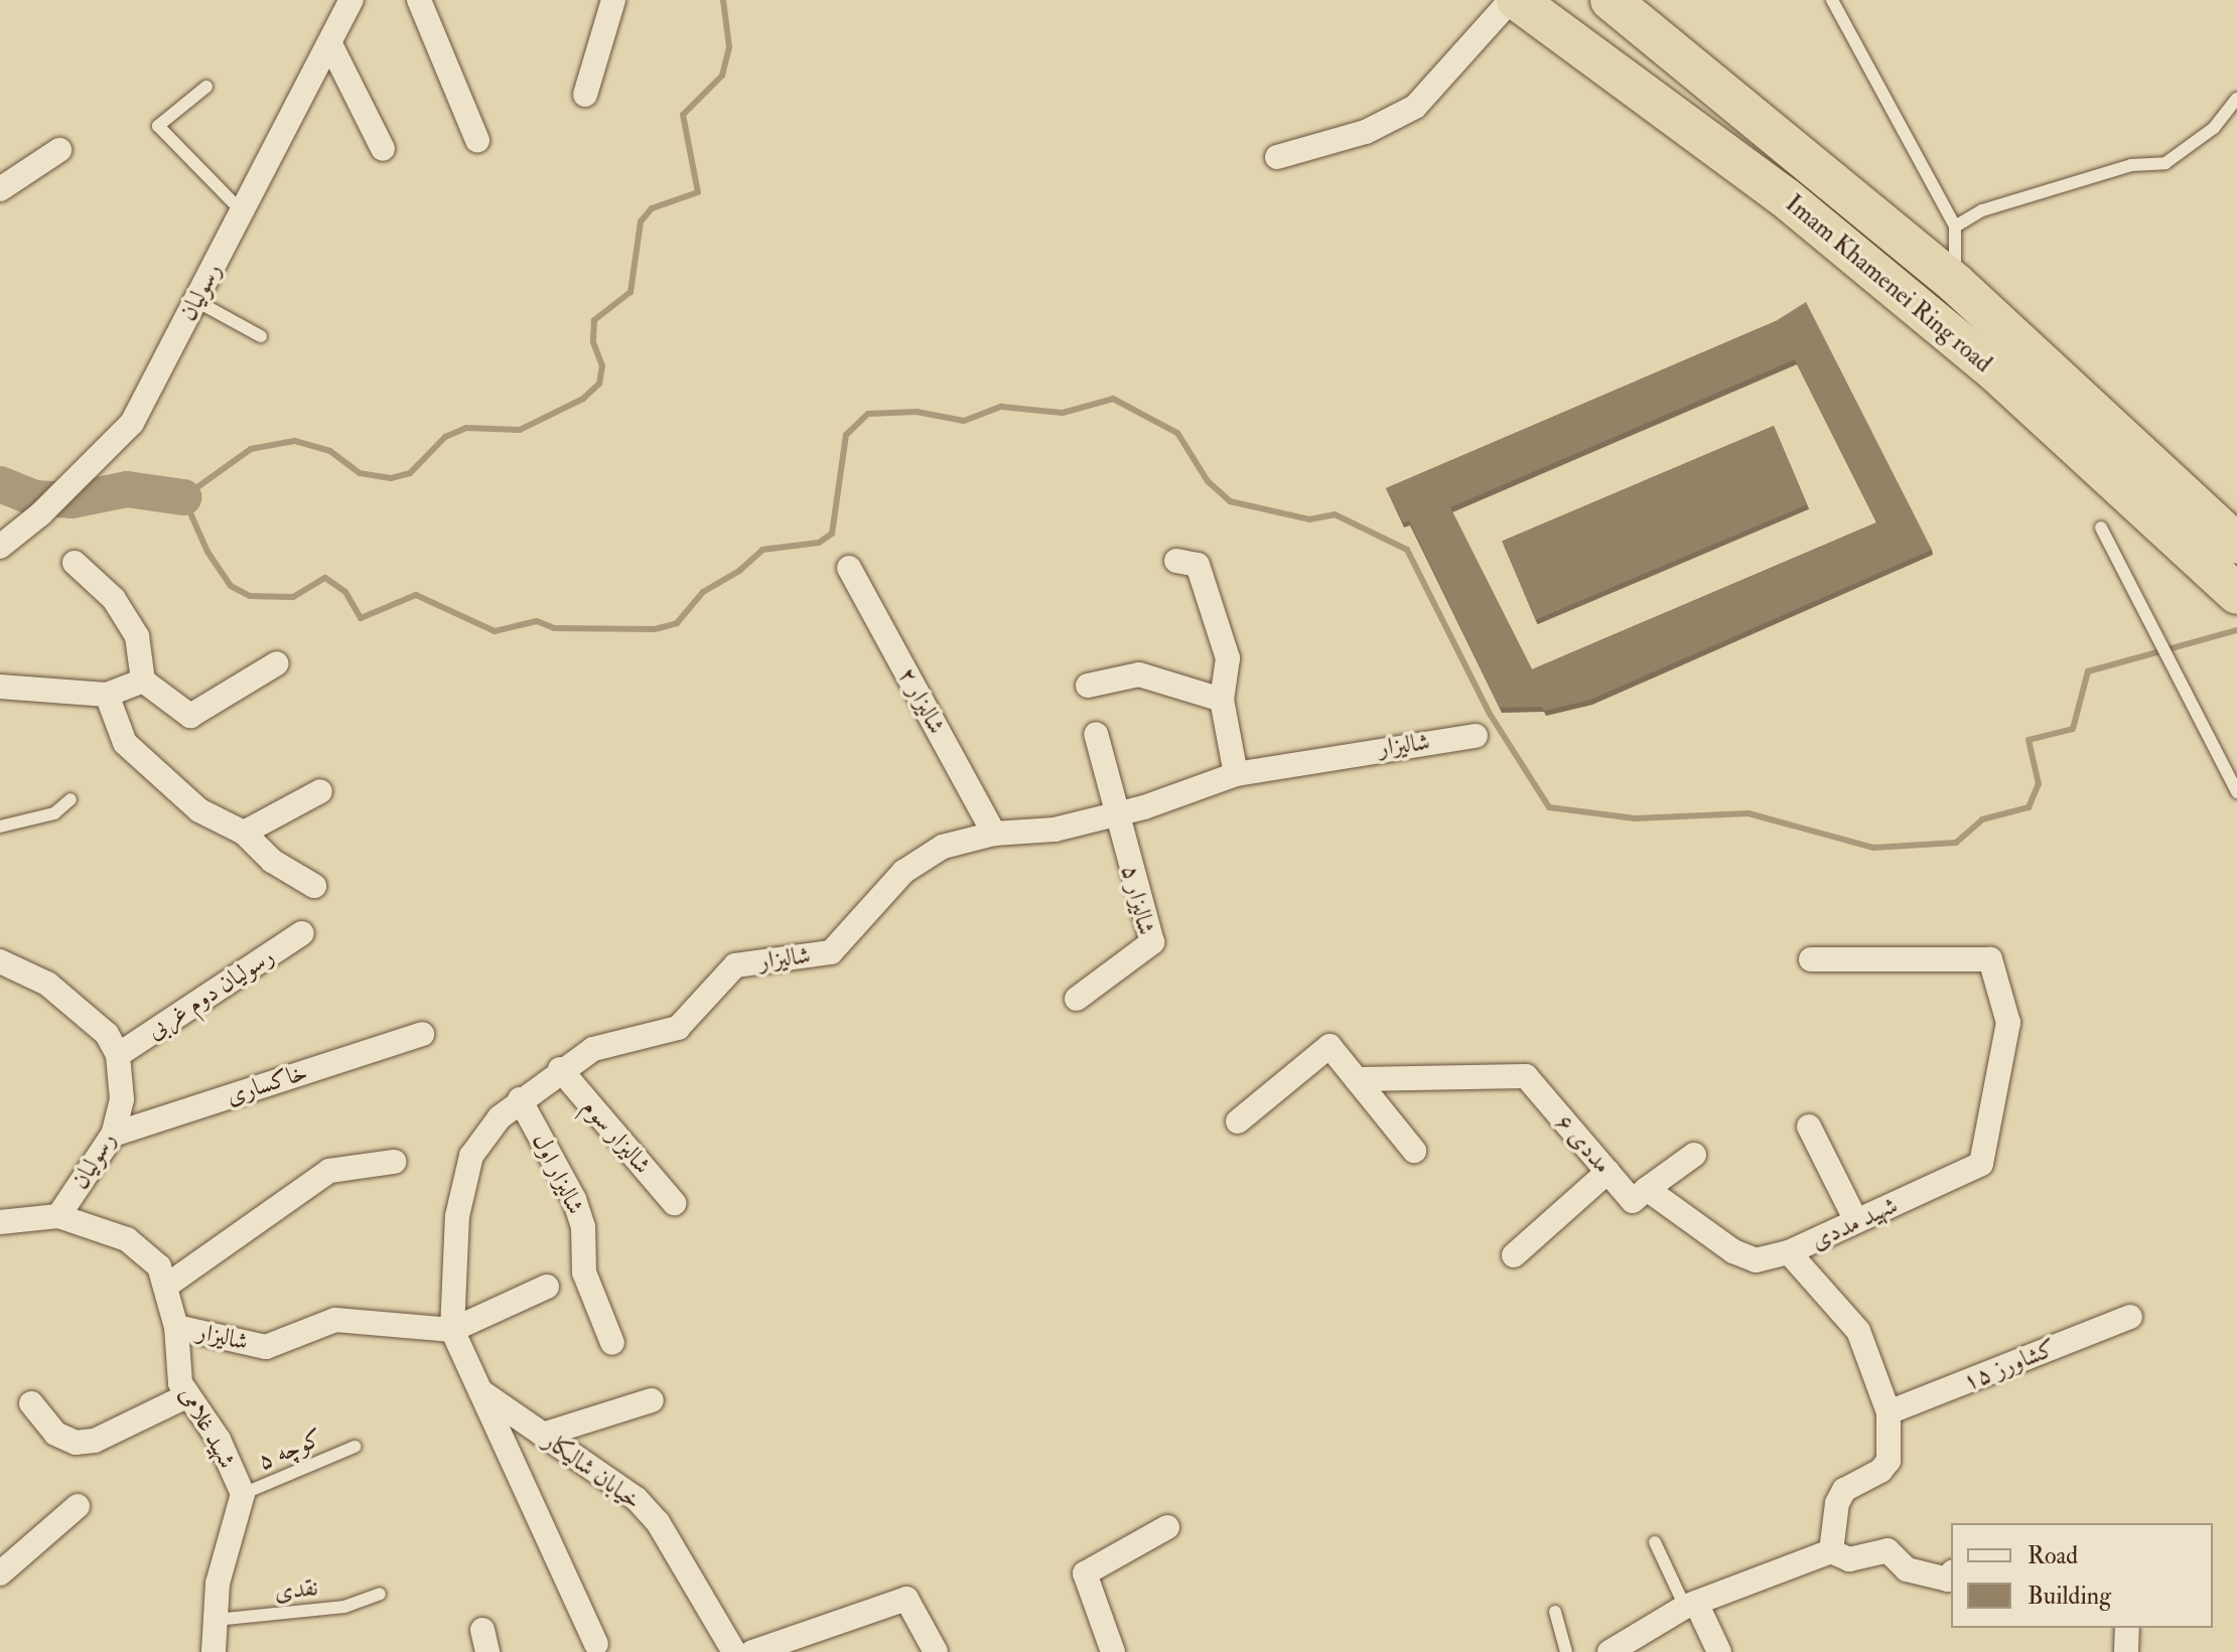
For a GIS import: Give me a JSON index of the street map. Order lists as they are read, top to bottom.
{
  "streets": {
    "highway": ["Imam Khamenei Ring road"],
    "street": [
      "رسولیان",
      "شالیزار ۲",
      "شالیزار",
      "شالیزار ۵",
      "رسولیان دوم غربی",
      "خاکساری",
      "شالیزار سوم",
      "مددی ۶",
      "شالیزار اول",
      "شهید مددی",
      "کشاورز ۱۵",
      "شهید غلامی",
      "خیابان شالیکار"
    ],
    "lane": ["کوچه ۵", "نقدی"]
  },
  "crossings": [
    ["رسولیان", "رسولیان دوم غربی"],
    ["رسولیان", "خاکساری"],
    ["رسولیان", "شهید غلامی"],
    ["شالیزار ۲", "شالیزار"],
    ["شالیزار", "شالیزار ۵"],
    ["شالیزار", "شالیزار سوم"],
    ["شالیزار", "شالیزار اول"],
    ["شالیزار", "شهید غلامی"],
    ["مددی ۶", "شهید مددی"],
    ["شهید مددی", "کشاورز ۱۵"],
    ["شهید غلامی", "کوچه ۵"],
    ["شهید غلامی", "نقدی"]
  ],
  "legend": ["Road", "Building"]
}
